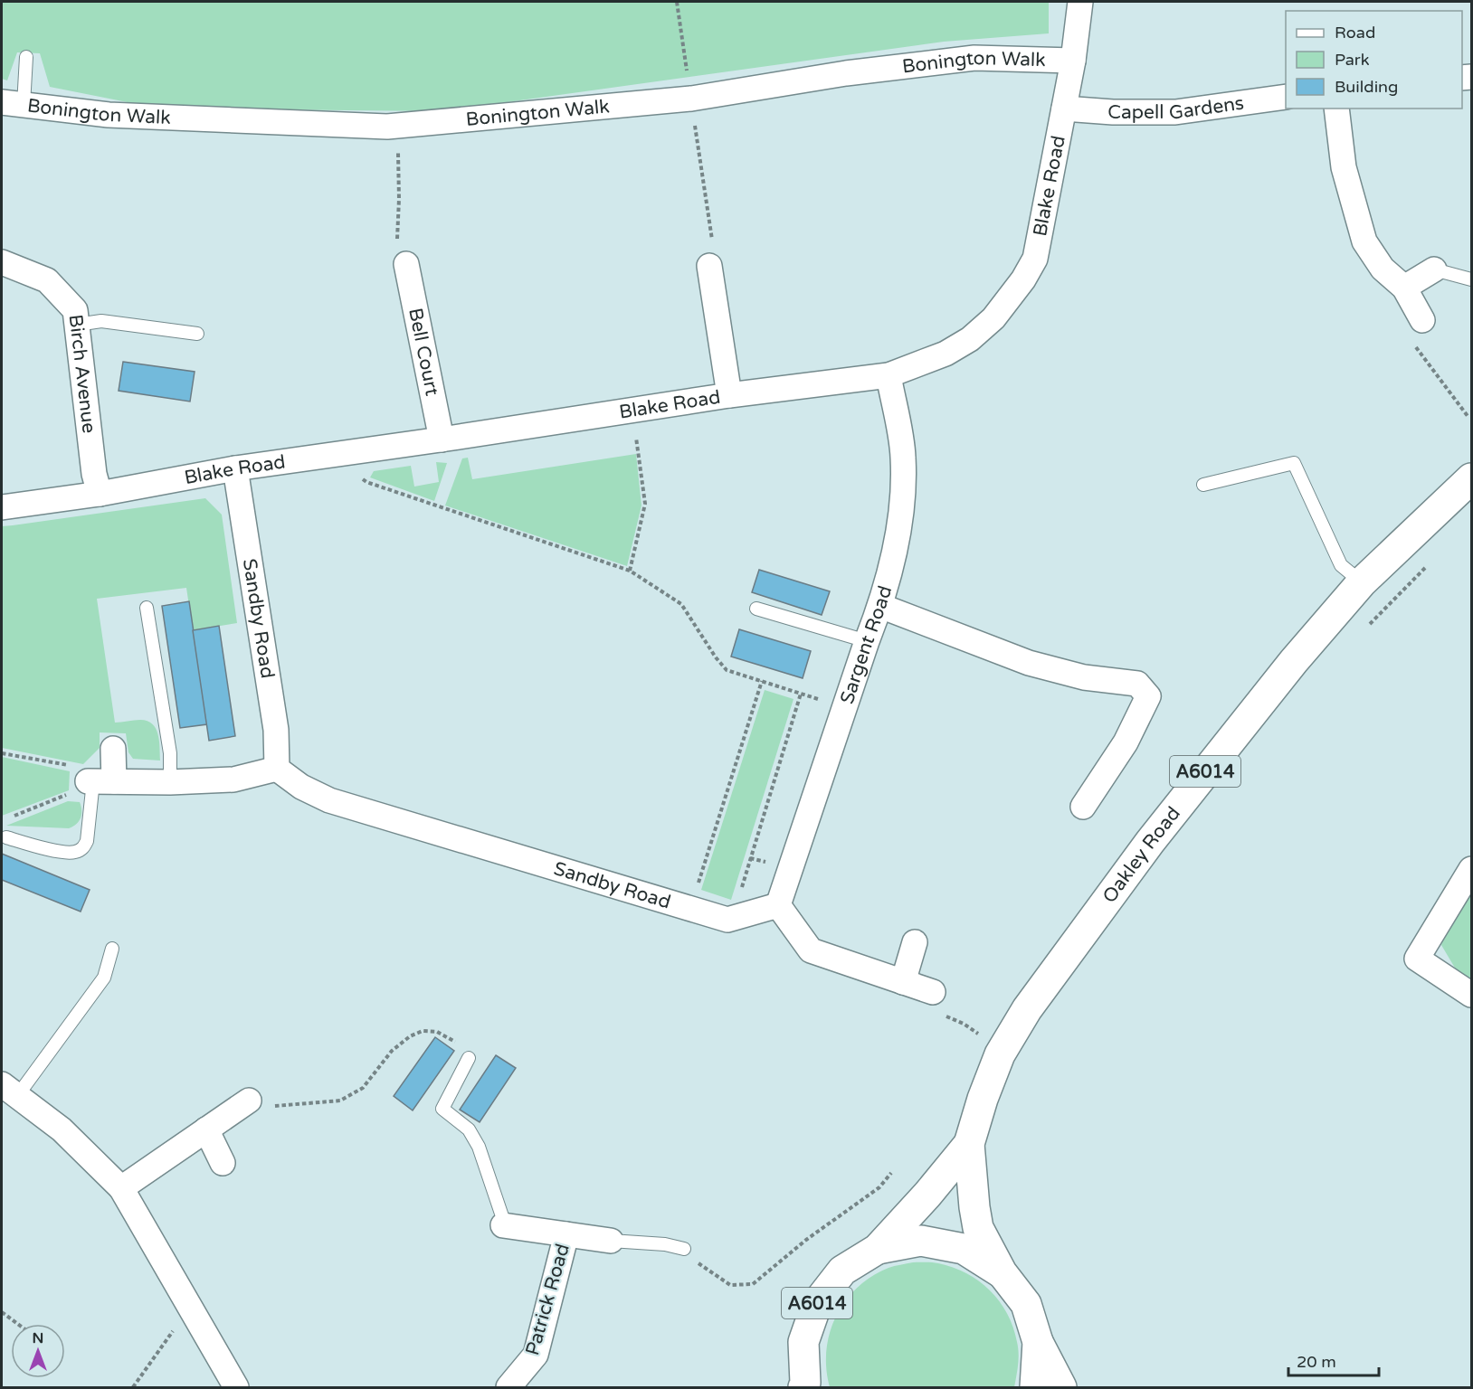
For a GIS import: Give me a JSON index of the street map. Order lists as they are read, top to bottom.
{
  "streets": {
    "main road": ["A6014", "Oakley Road"],
    "street": [
      "Bonington Walk",
      "Capell Gardens",
      "Blake Road",
      "Bell Court",
      "Birch Avenue",
      "Sandby Road",
      "Sargent Road",
      "Patrick Road"
    ]
  },
  "crossings": [
    ["Bonington Walk", "Blake Road"],
    ["Capell Gardens", "Blake Road"],
    ["Blake Road", "Bell Court"],
    ["Blake Road", "Birch Avenue"],
    ["Blake Road", "Sandby Road"],
    ["Blake Road", "Sargent Road"],
    ["Sandby Road", "Sargent Road"]
  ],
  "legend": ["Road", "Park", "Building"],
  "scale_bar": "20 m",
  "north": "top"
}
